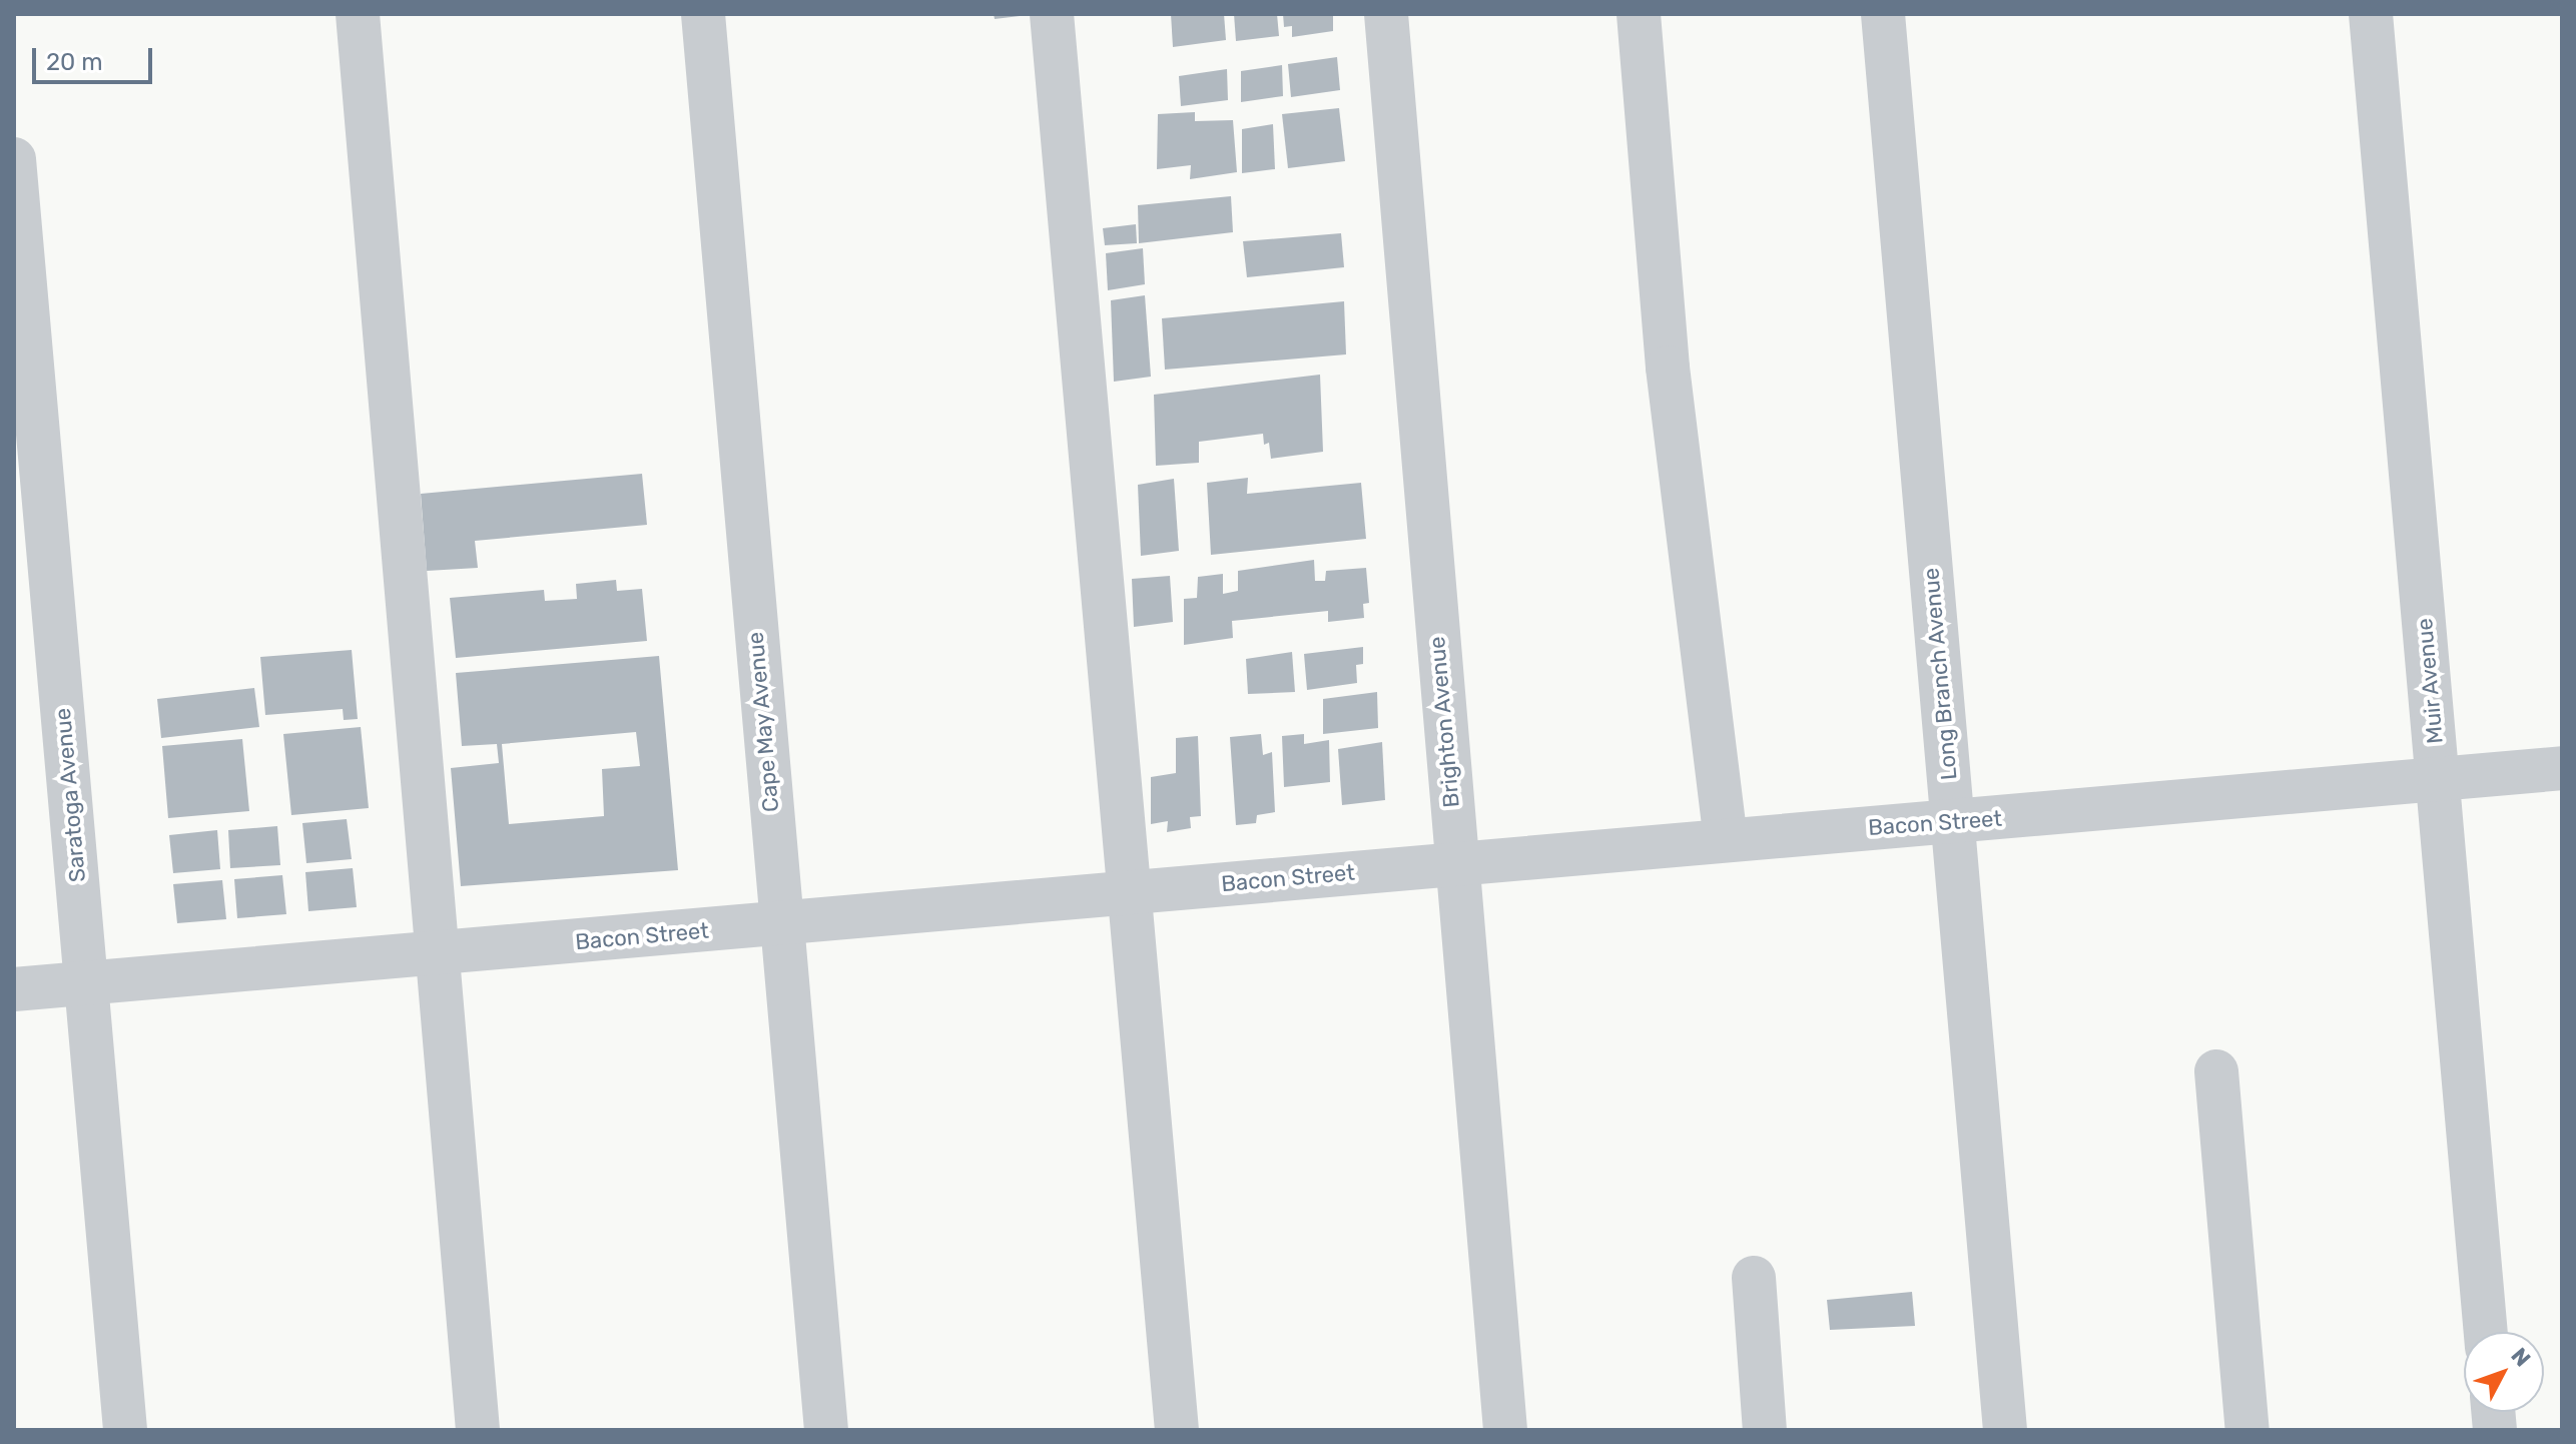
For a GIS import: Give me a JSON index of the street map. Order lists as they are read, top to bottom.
{
  "streets": {
    "street": [
      "Long Branch Avenue",
      "Muir Avenue",
      "Cape May Avenue",
      "Brighton Avenue",
      "Saratoga Avenue",
      "Bacon Street"
    ]
  },
  "crossings": [
    ["Long Branch Avenue", "Bacon Street"],
    ["Muir Avenue", "Bacon Street"],
    ["Cape May Avenue", "Bacon Street"],
    ["Brighton Avenue", "Bacon Street"],
    ["Saratoga Avenue", "Bacon Street"]
  ],
  "scale_bar": "20 m",
  "north": "top right"
}
